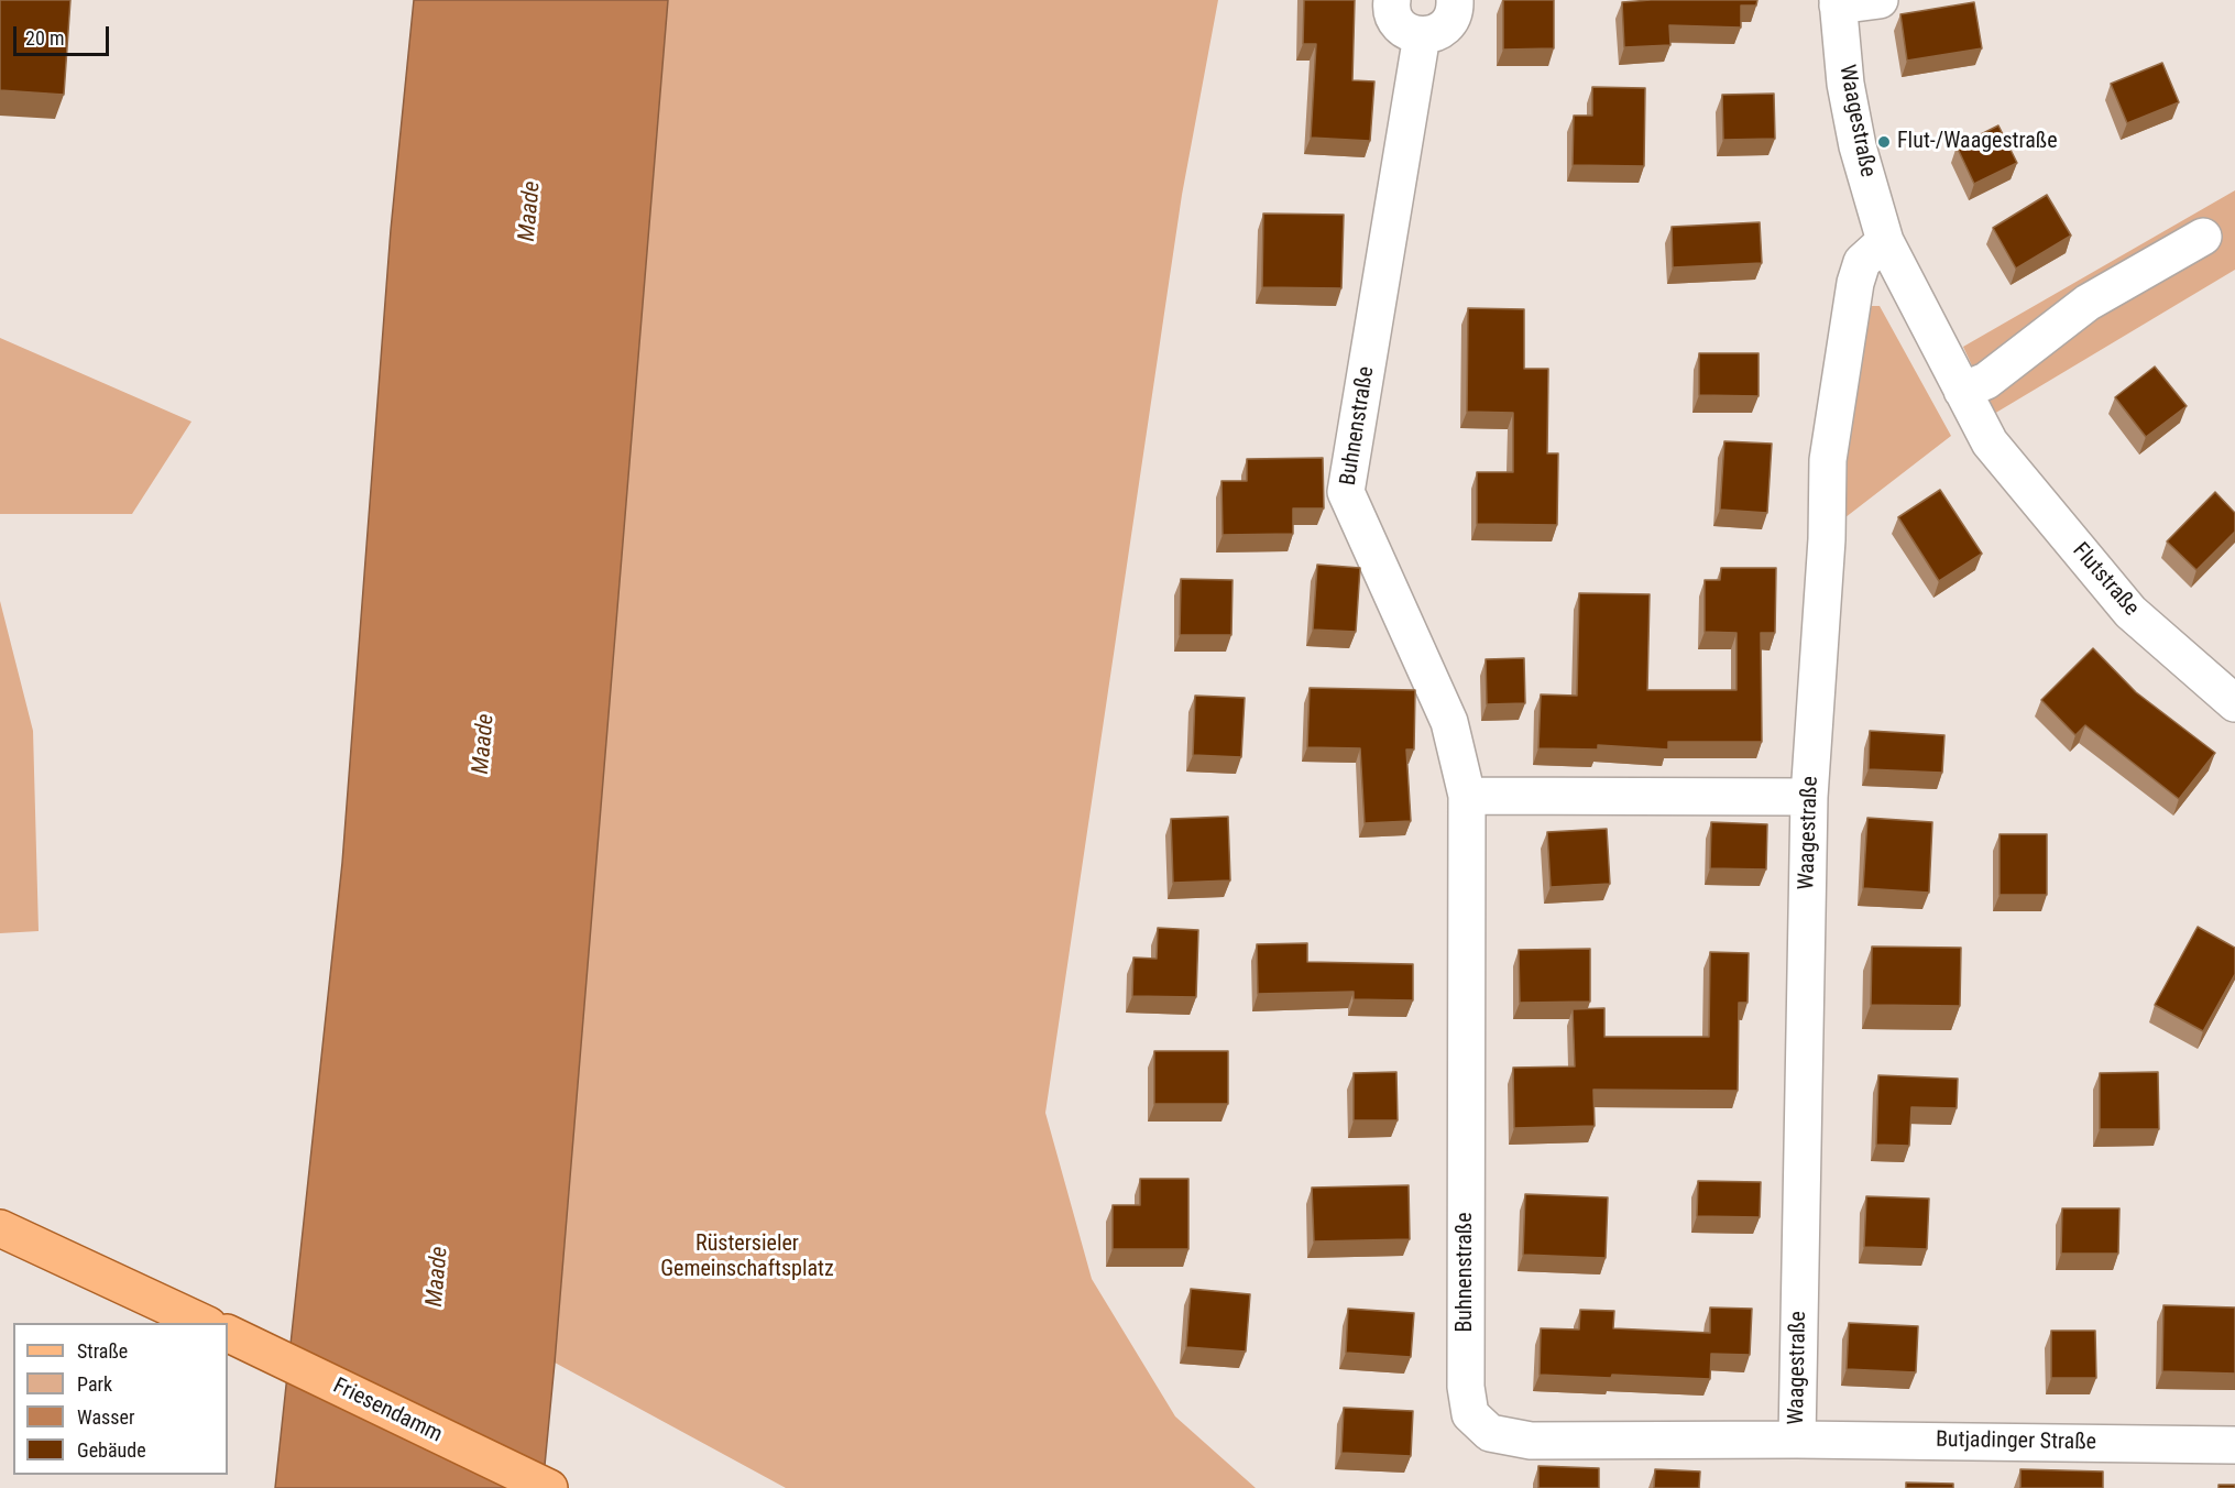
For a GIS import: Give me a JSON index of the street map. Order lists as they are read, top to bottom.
{
  "streets": {
    "main road": ["Friesendamm"],
    "street": [
      "Waagestraße",
      "Buhnenstraße",
      "Flutstraße",
      "Butjadinger Straße"
    ]
  },
  "crossings": [
    ["Waagestraße", "Buhnenstraße"],
    ["Waagestraße", "Flutstraße"],
    ["Waagestraße", "Butjadinger Straße"],
    ["Buhnenstraße", "Butjadinger Straße"]
  ],
  "water": ["Maade"],
  "parks": ["Rüstersieler Gemeinschaftsplatz"],
  "places": ["Flut-/Waagestraße"],
  "legend": [
    "Straße",
    "Park",
    "Wasser",
    "Gebäude"
  ],
  "scale_bar": "20 m"
}
